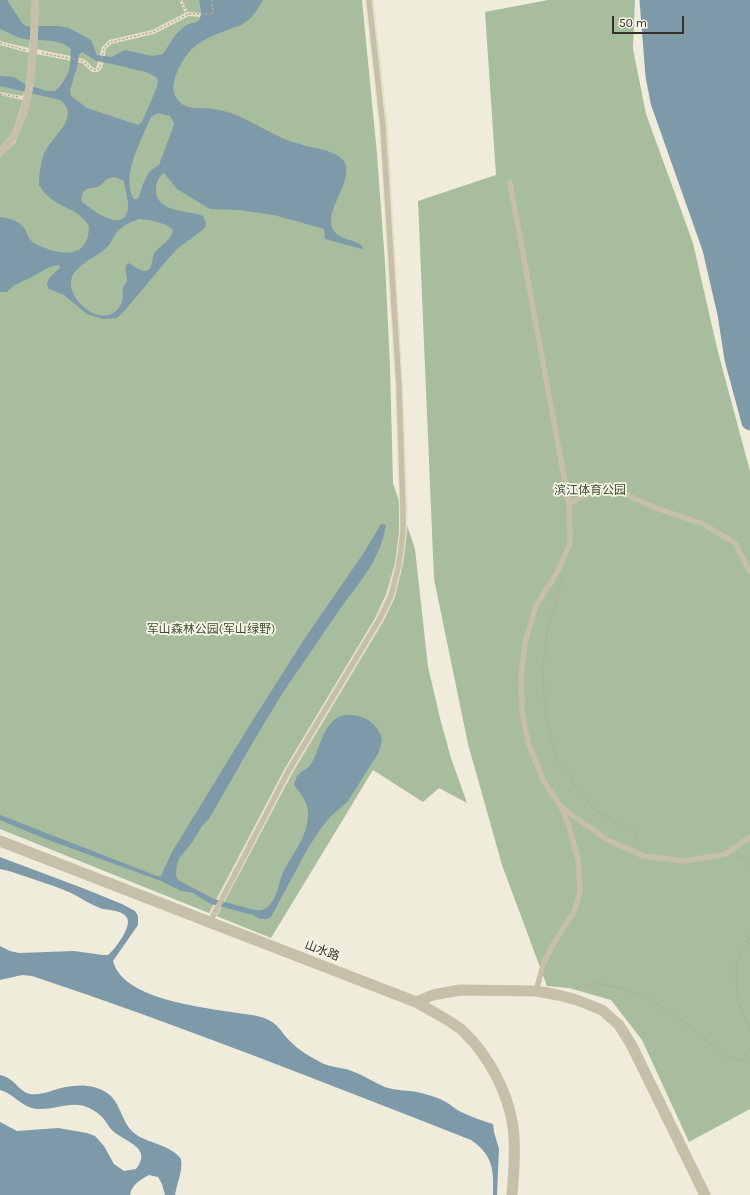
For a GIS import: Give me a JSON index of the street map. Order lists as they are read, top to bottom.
{
  "streets": {
    "street": ["山水路"]
  },
  "parks": ["滨江体育公园", "军山森林公园(军山绿野)"],
  "scale_bar": "50 m"
}
